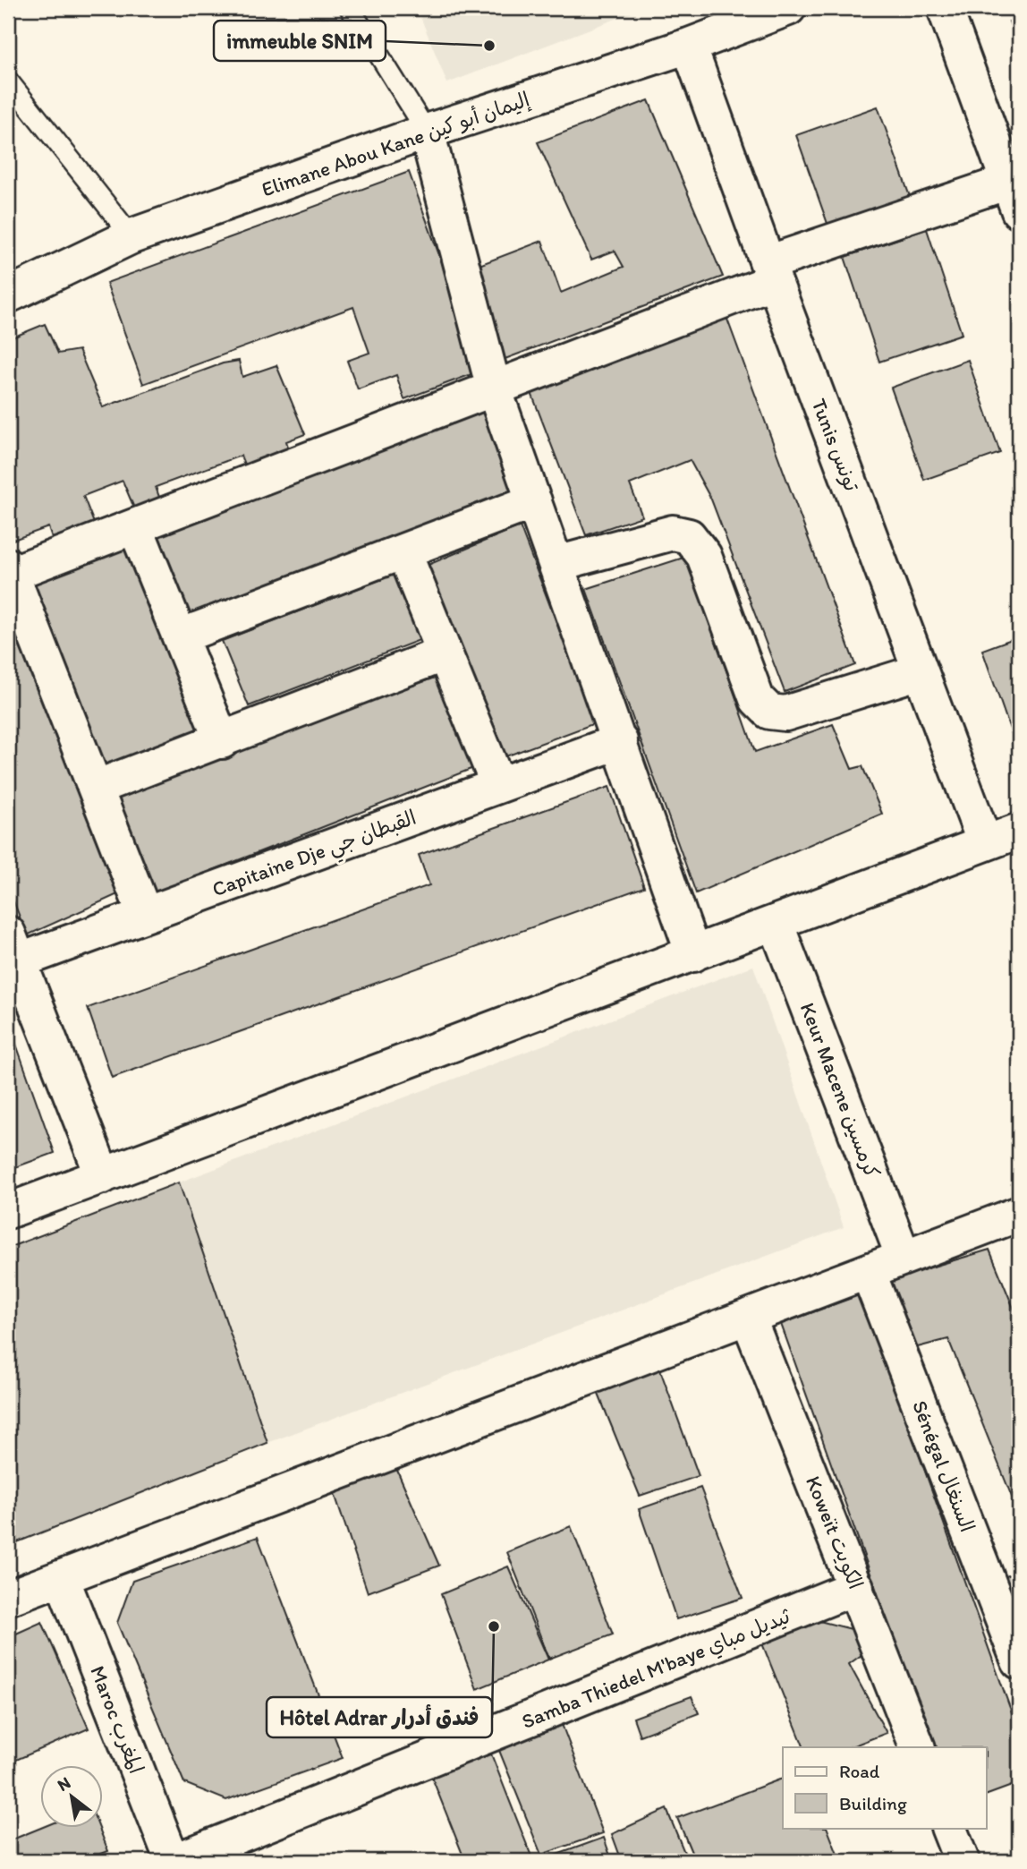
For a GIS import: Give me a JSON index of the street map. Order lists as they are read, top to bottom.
{
  "streets": {
    "street": [
      "Elimane Abou Kane إليمان أبو كين",
      "Tunis تونس",
      "Capitaine Dje القبطان جي",
      "Keur Macene كرمسين",
      "Sénégal السنغال",
      "Koweït الكويت",
      "Samba Thiedel M'baye ثيديل مباي",
      "Maroc المغرب"
    ]
  },
  "crossings": [
    ["Elimane Abou Kane إليمان أبو كين", "Tunis تونس"],
    ["Koweït الكويت", "Samba Thiedel M'baye ثيديل مباي"],
    ["Samba Thiedel M'baye ثيديل مباي", "Maroc المغرب"]
  ],
  "places": ["immeuble SNIM", "Hôtel Adrar فندق أدرار"],
  "legend": ["Road", "Building"],
  "north": "top left"
}
